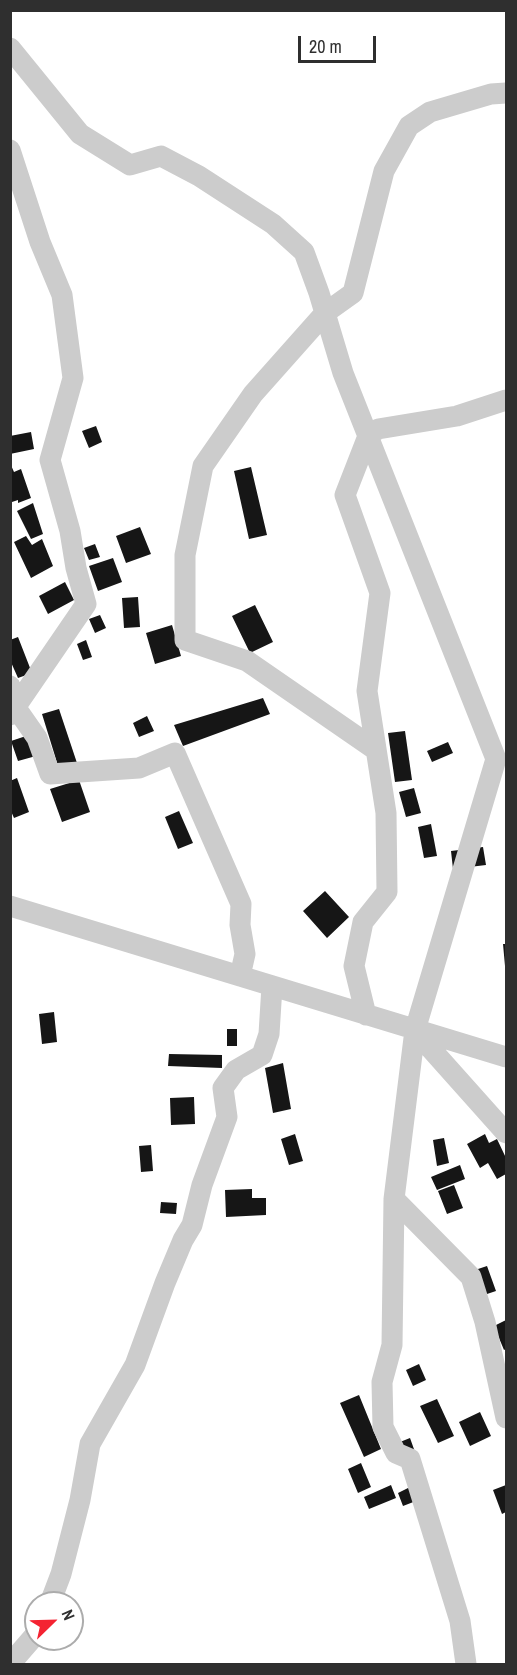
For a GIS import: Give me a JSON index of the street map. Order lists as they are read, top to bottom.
{
  "scale_bar": "20 m",
  "north": "top right"
}
